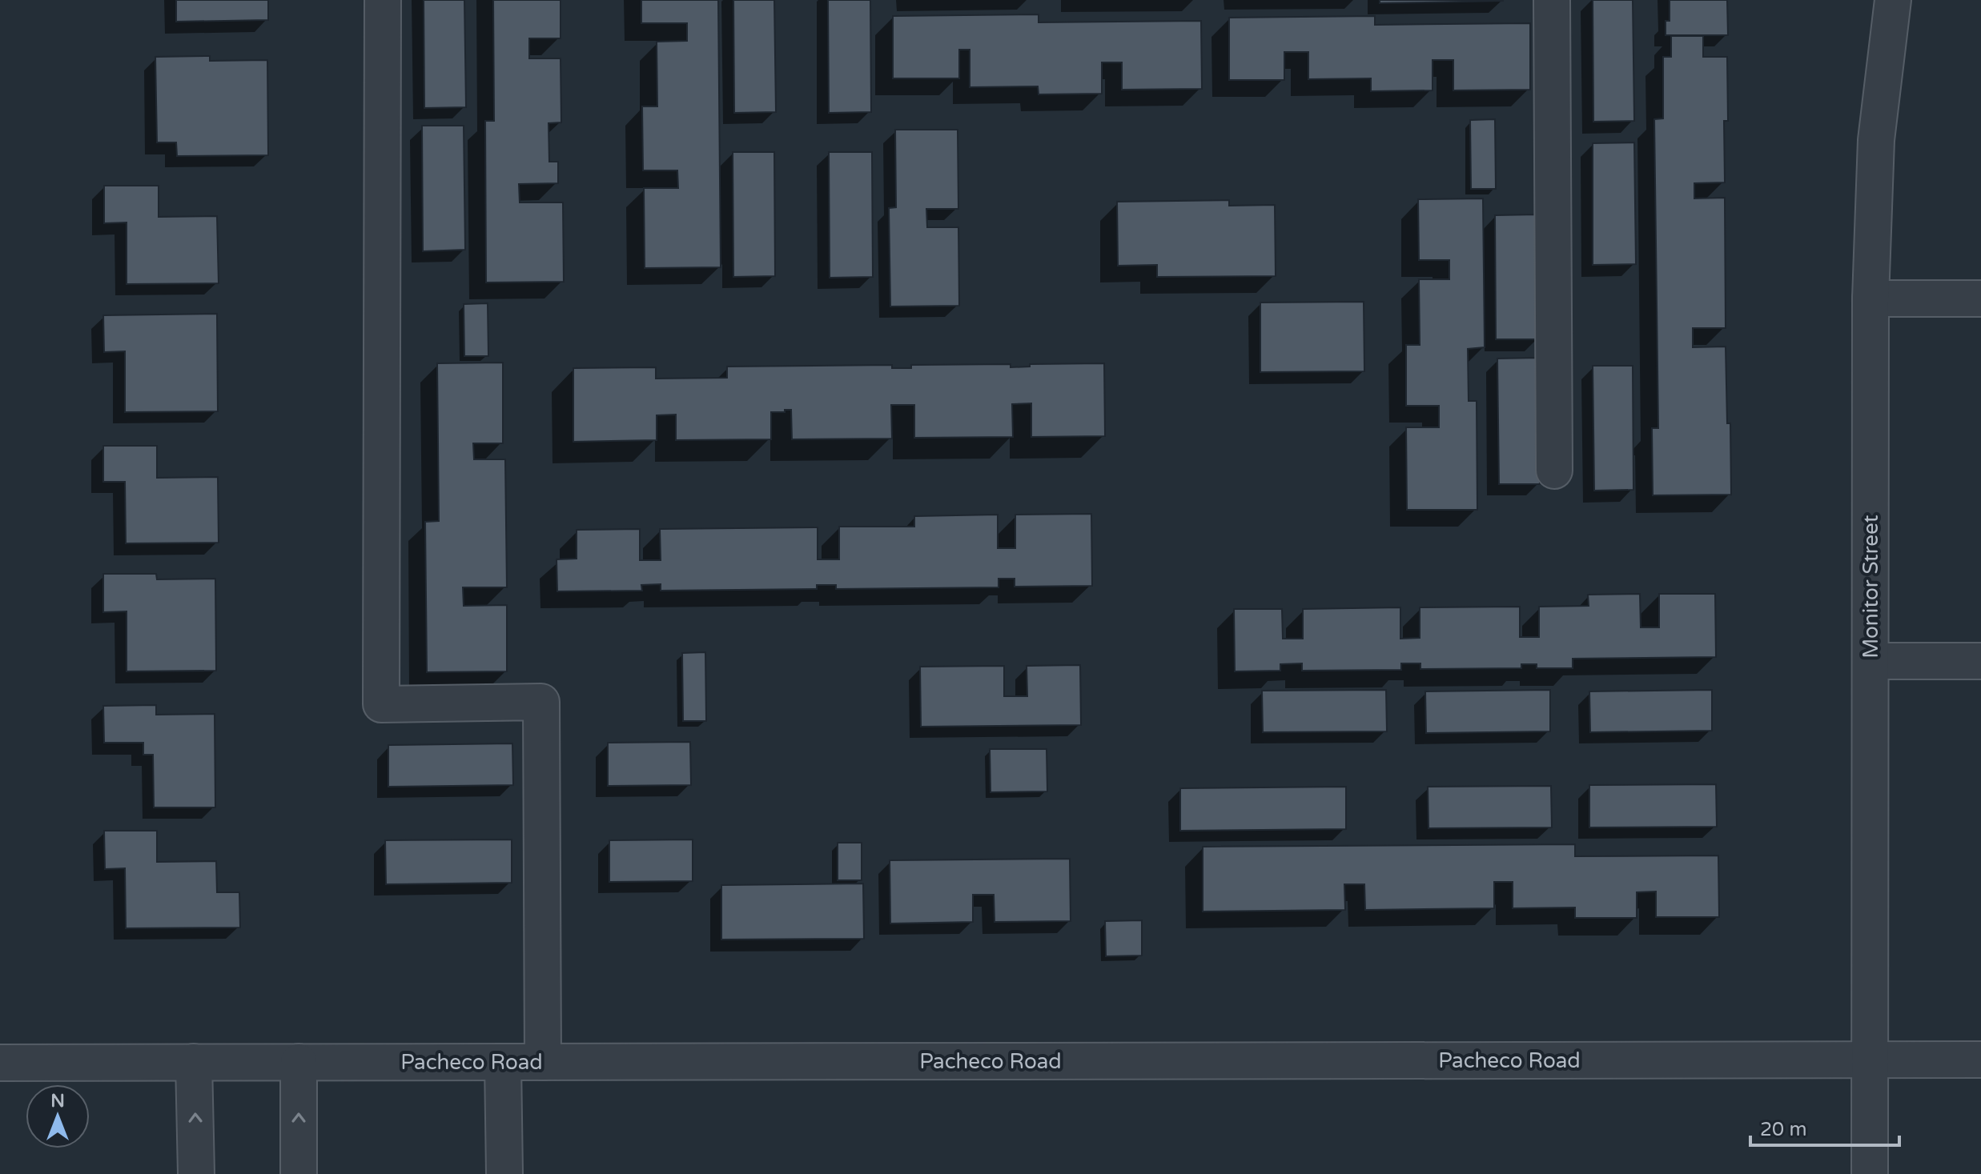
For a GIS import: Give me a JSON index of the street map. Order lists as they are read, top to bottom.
{
  "streets": {
    "street": ["Monitor Street", "Pacheco Road"]
  },
  "crossings": [
    ["Monitor Street", "Pacheco Road"]
  ],
  "scale_bar": "20 m",
  "north": "top"
}
